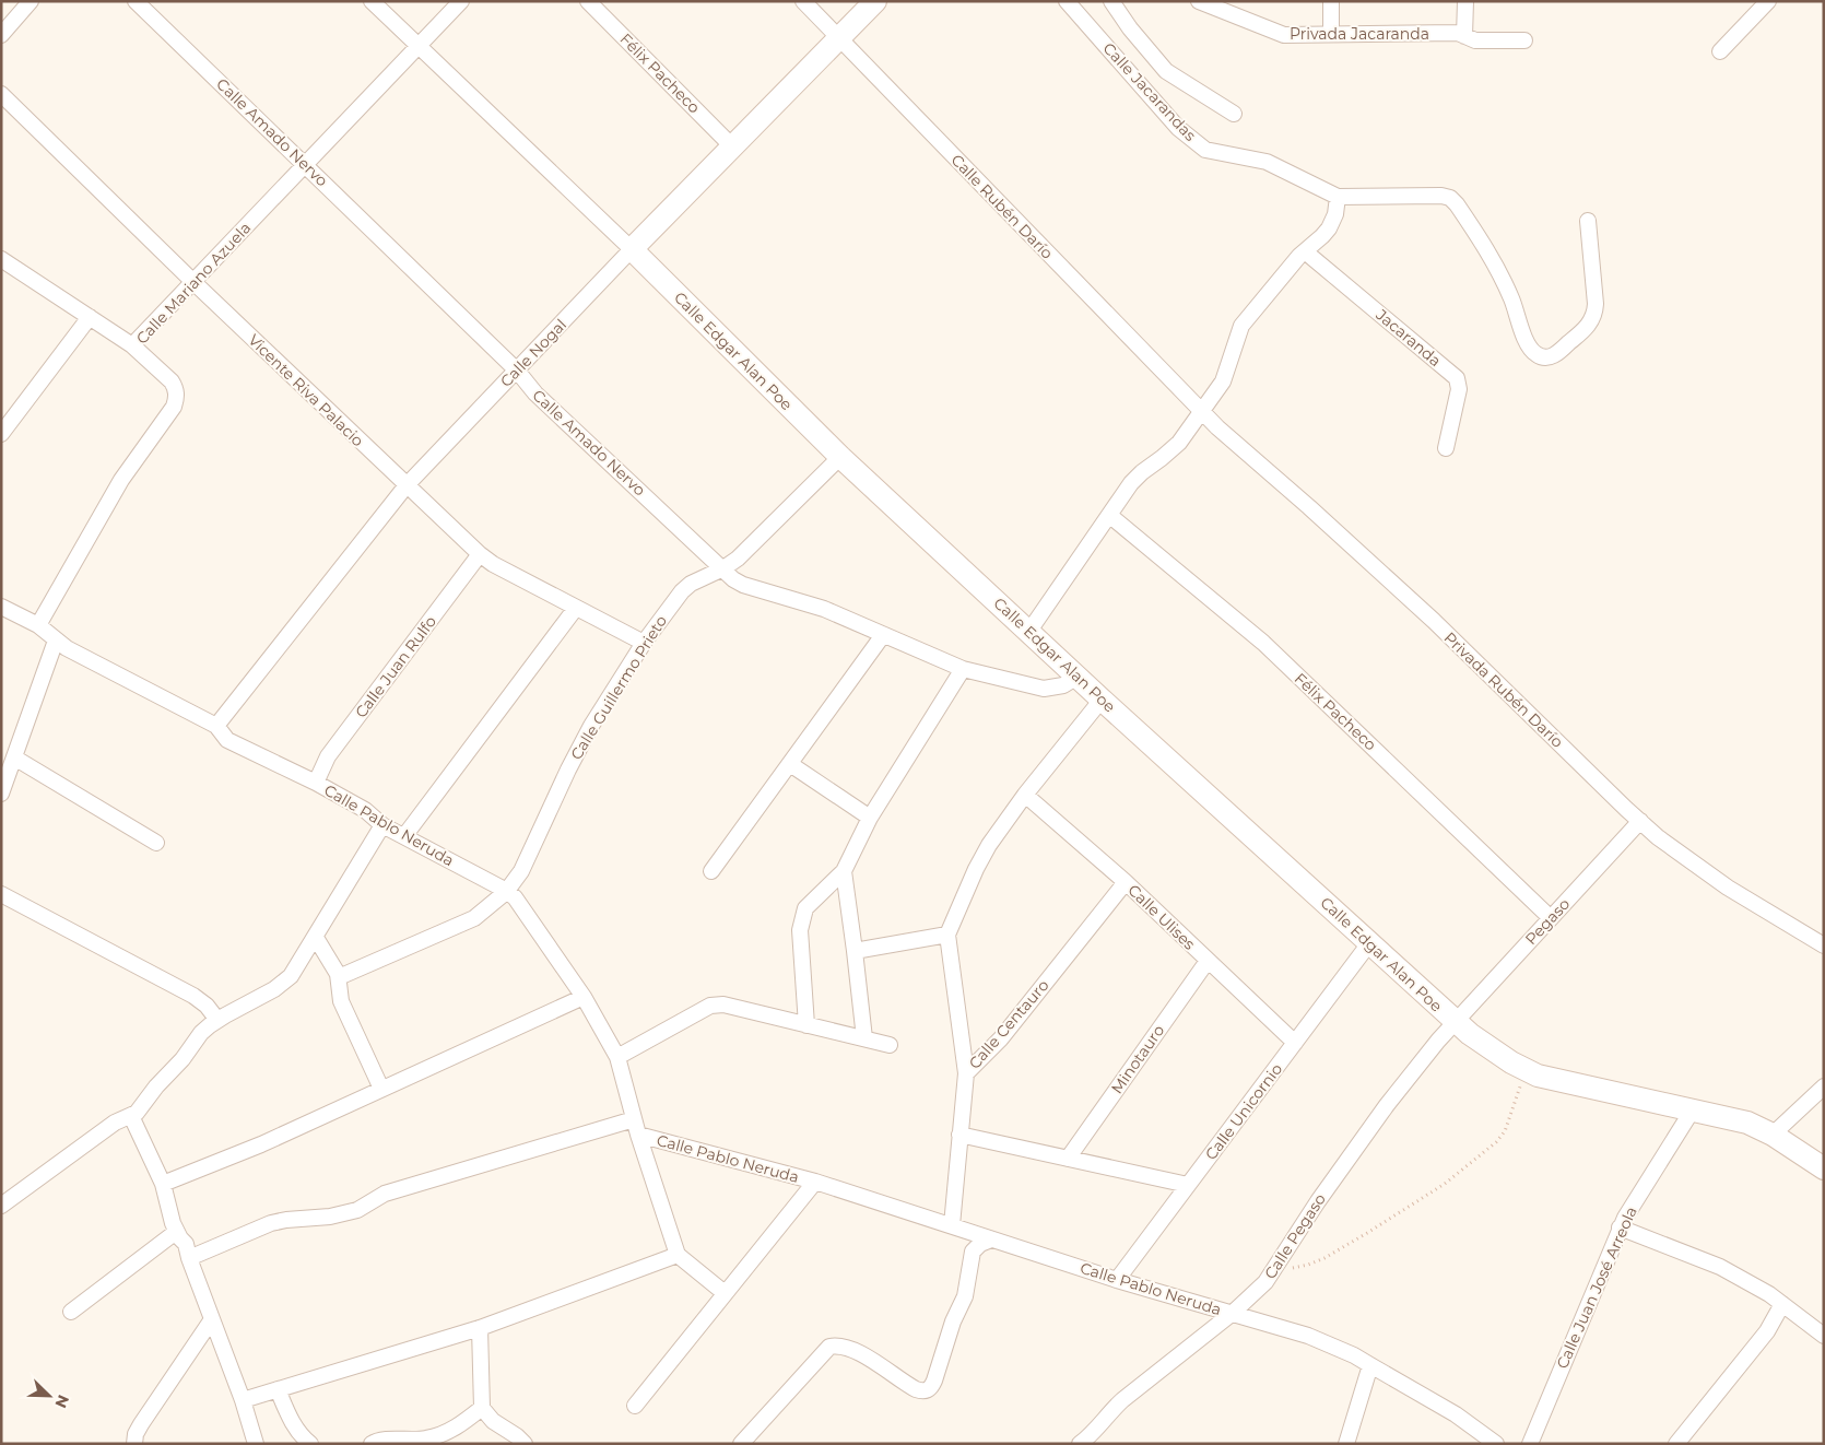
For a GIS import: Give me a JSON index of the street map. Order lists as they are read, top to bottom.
{
  "streets": {
    "street": [
      "Privada Jacaranda",
      "Félix Pacheco",
      "Calle Jacarandas",
      "Calle Amado Nervo",
      "Calle Rubén Darío",
      "Calle Mariano Azuela",
      "Jacaranda",
      "Calle Edgar Alan Poe",
      "Calle Nogal",
      "Vicente Riva Palacio",
      "Calle Juan Rulfo",
      "Calle Guillermo Prieto",
      "Privada Rubén Darío",
      "Calle Pablo Neruda",
      "Calle Ulises",
      "Pegaso",
      "Calle Centauro",
      "Minotauro",
      "Calle Unicornio",
      "Calle Pegaso",
      "Calle Juan José Arreola"
    ]
  },
  "crossings": [
    ["Félix Pacheco", "Calle Nogal"],
    ["Félix Pacheco", "Pegaso"],
    ["Calle Amado Nervo", "Calle Mariano Azuela"],
    ["Calle Amado Nervo", "Calle Edgar Alan Poe"],
    ["Calle Amado Nervo", "Calle Nogal"],
    ["Calle Amado Nervo", "Calle Guillermo Prieto"],
    ["Calle Rubén Darío", "Calle Nogal"],
    ["Calle Rubén Darío", "Privada Rubén Darío"],
    ["Calle Mariano Azuela", "Calle Edgar Alan Poe"],
    ["Calle Mariano Azuela", "Vicente Riva Palacio"],
    ["Calle Mariano Azuela", "Calle Pablo Neruda"],
    ["Calle Edgar Alan Poe", "Calle Nogal"],
    ["Calle Edgar Alan Poe", "Calle Guillermo Prieto"],
    ["Calle Edgar Alan Poe", "Pegaso"],
    ["Calle Edgar Alan Poe", "Calle Unicornio"],
    ["Calle Edgar Alan Poe", "Calle Pegaso"],
    ["Calle Edgar Alan Poe", "Calle Juan José Arreola"],
    ["Calle Nogal", "Vicente Riva Palacio"],
    ["Calle Nogal", "Calle Pablo Neruda"],
    ["Vicente Riva Palacio", "Calle Juan Rulfo"],
    ["Vicente Riva Palacio", "Calle Guillermo Prieto"],
    ["Calle Juan Rulfo", "Calle Pablo Neruda"],
    ["Calle Guillermo Prieto", "Calle Pablo Neruda"],
    ["Privada Rubén Darío", "Pegaso"],
    ["Calle Pablo Neruda", "Calle Centauro"],
    ["Calle Pablo Neruda", "Calle Unicornio"],
    ["Calle Pablo Neruda", "Calle Pegaso"],
    ["Calle Ulises", "Calle Centauro"],
    ["Calle Ulises", "Minotauro"],
    ["Calle Ulises", "Calle Unicornio"],
    ["Pegaso", "Calle Pegaso"]
  ],
  "north": "bottom right"
}
